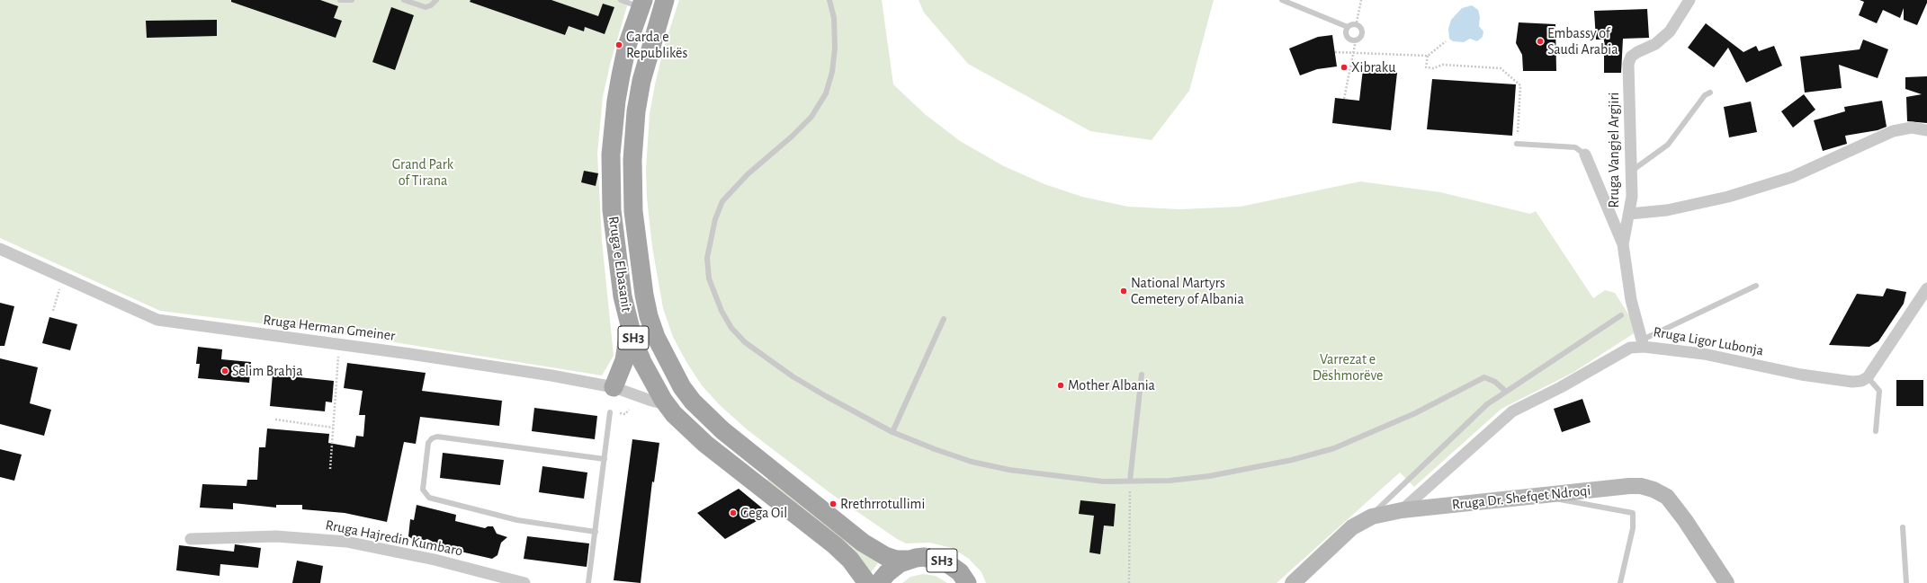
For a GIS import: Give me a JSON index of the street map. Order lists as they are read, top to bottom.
{
  "streets": {
    "main road": ["Rruga e Elbasanit", "SH3", "Rruga Dr. Shefqet Ndroqi"],
    "street": [
      "Rruga Vangjel Argjiri",
      "Rruga Herman Gmeiner",
      "Rruga Ligor Lubonja",
      "Rruga Hajredin Kumbaro"
    ]
  },
  "crossings": [
    ["Rruga Vangjel Argjiri", "Rruga Ligor Lubonja"],
    ["Rruga e Elbasanit", "Rruga Herman Gmeiner"],
    ["Rruga e Elbasanit", "SH3"],
    ["Rruga Ligor Lubonja", "Rruga Dr. Shefqet Ndroqi"]
  ],
  "parks": ["Grand Park of Tirana", "Varrezat e Dëshmorëve"],
  "places": [
    "Embassy of Saudi Arabia",
    "Garda e Republikës",
    "Xibraku",
    "National Martyrs Cemetery of Albania",
    "Selim Brahja",
    "Mother Albania",
    "Rrethrrotullimi",
    "Gega Oil"
  ]
}
